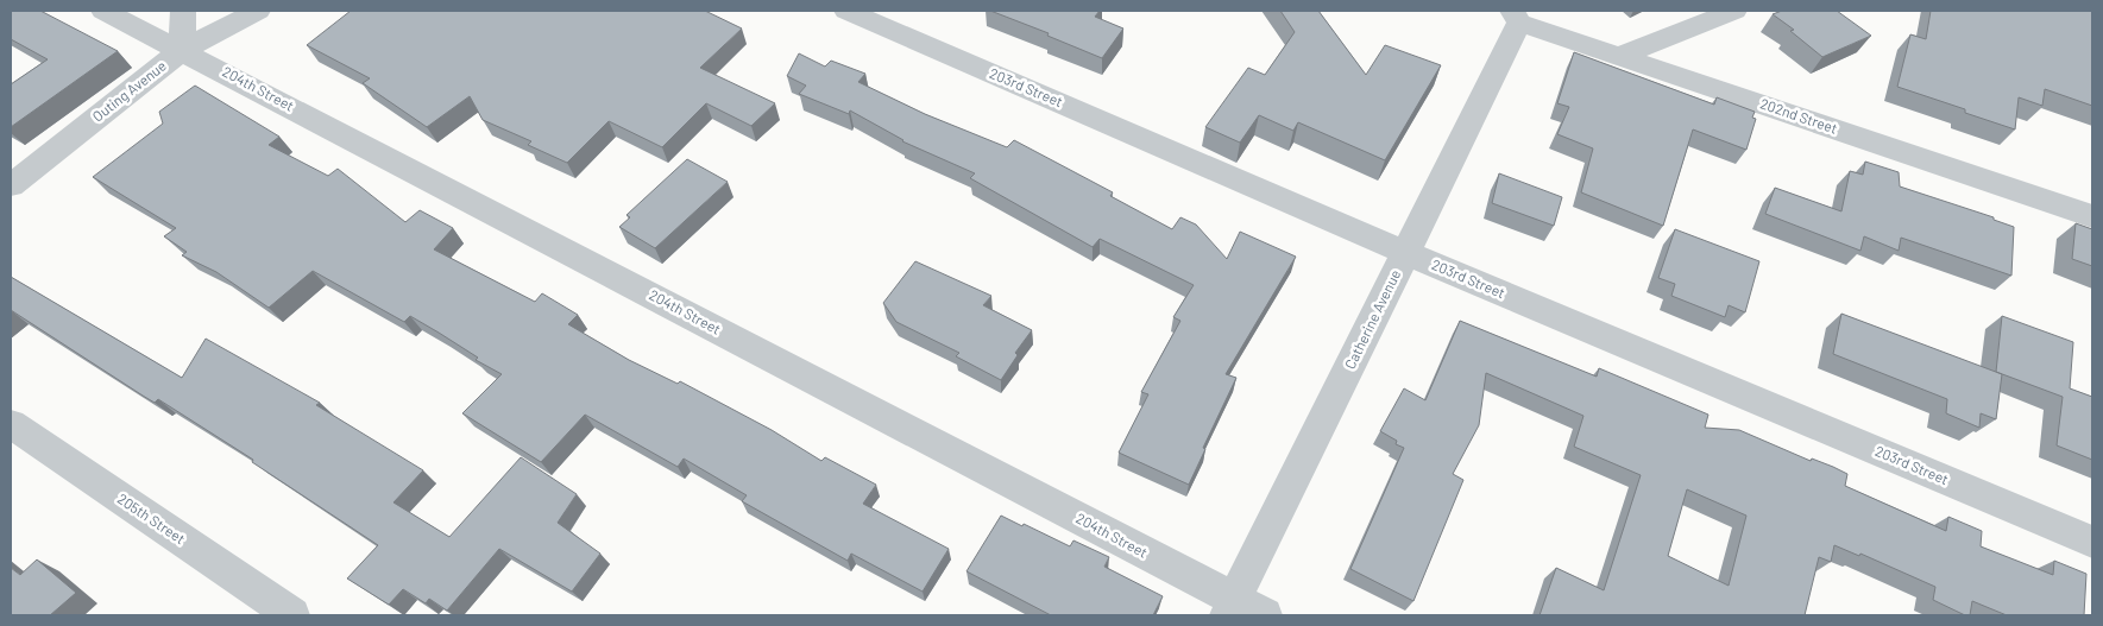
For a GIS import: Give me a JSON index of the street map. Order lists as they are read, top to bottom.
{
  "streets": {
    "street": [
      "203rd Street",
      "204th Street",
      "Outing Avenue",
      "202nd Street",
      "Catherine Avenue",
      "205th Street"
    ]
  },
  "crossings": [
    ["203rd Street", "Catherine Avenue"],
    ["204th Street", "Outing Avenue"],
    ["204th Street", "Catherine Avenue"],
    ["202nd Street", "Catherine Avenue"]
  ]
}
